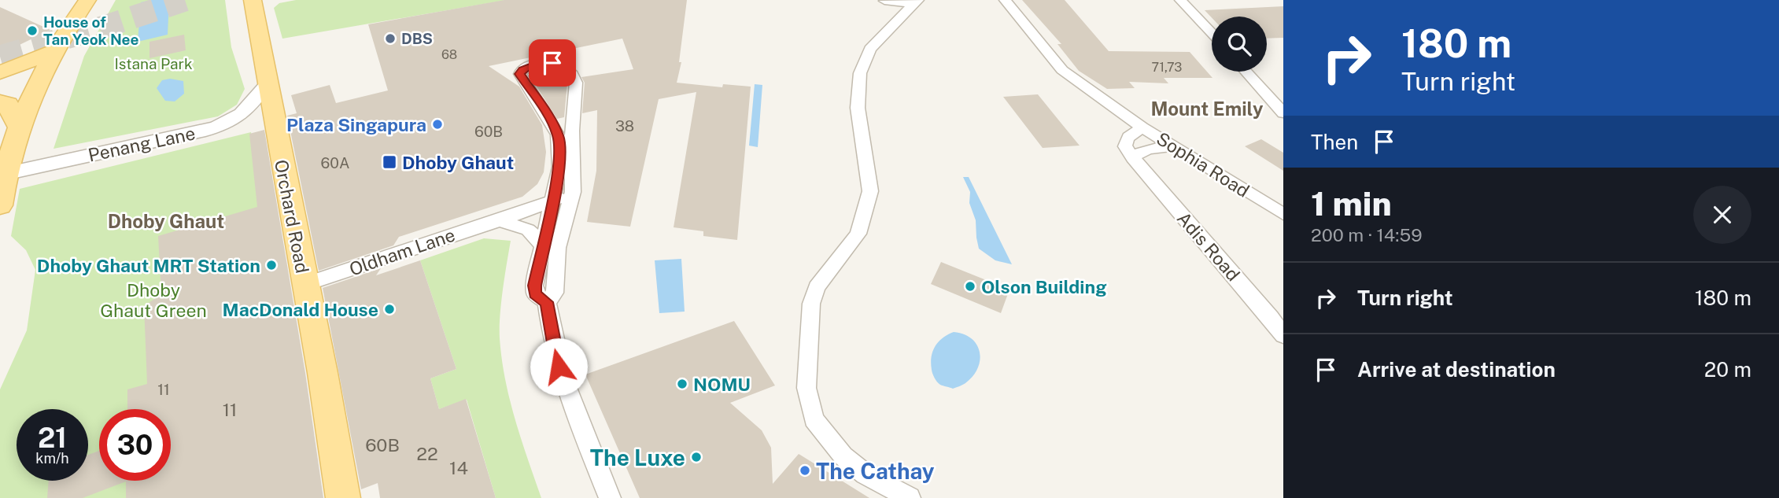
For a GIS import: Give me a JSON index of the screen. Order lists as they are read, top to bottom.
{
  "streets": {
    "main road": ["Orchard Road"],
    "street": [
      "Penang Lane",
      "Sophia Road",
      "Adis Road",
      "Oldham Lane"
    ]
  },
  "crossings": [
    ["Penang Lane", "Orchard Road"],
    ["Orchard Road", "Oldham Lane"]
  ],
  "districts": ["Mount Emily", "Dhoby Ghaut"],
  "parks": ["Istana Park", "Dhoby Ghaut Green"],
  "places": {
    "other": [
      "House of Tan Yeok Nee",
      "DBS",
      "Plaza Singapura",
      "Dhoby Ghaut MRT Station",
      "Olson Building",
      "MacDonald House",
      "NOMU",
      "The Luxe",
      "The Cathay"
    ],
    "transit": ["Dhoby Ghaut"]
  },
  "house_numbers": [
    "68",
    "71,73",
    "38",
    "60B",
    "60A",
    "11",
    "11",
    "60B",
    "22",
    "14"
  ],
  "page": {
    "turn": ["180 m", "Turn right"],
    "then": "Then",
    "heading": ["1 min", "200 m · 14:59"],
    "list": [
      {
        "name": "Turn right",
        "value": "180 m"
      },
      {
        "name": "Arrive at destination",
        "value": "20 m"
      }
    ],
    "speed": "21 km/h",
    "limit": "30"
  }
}
